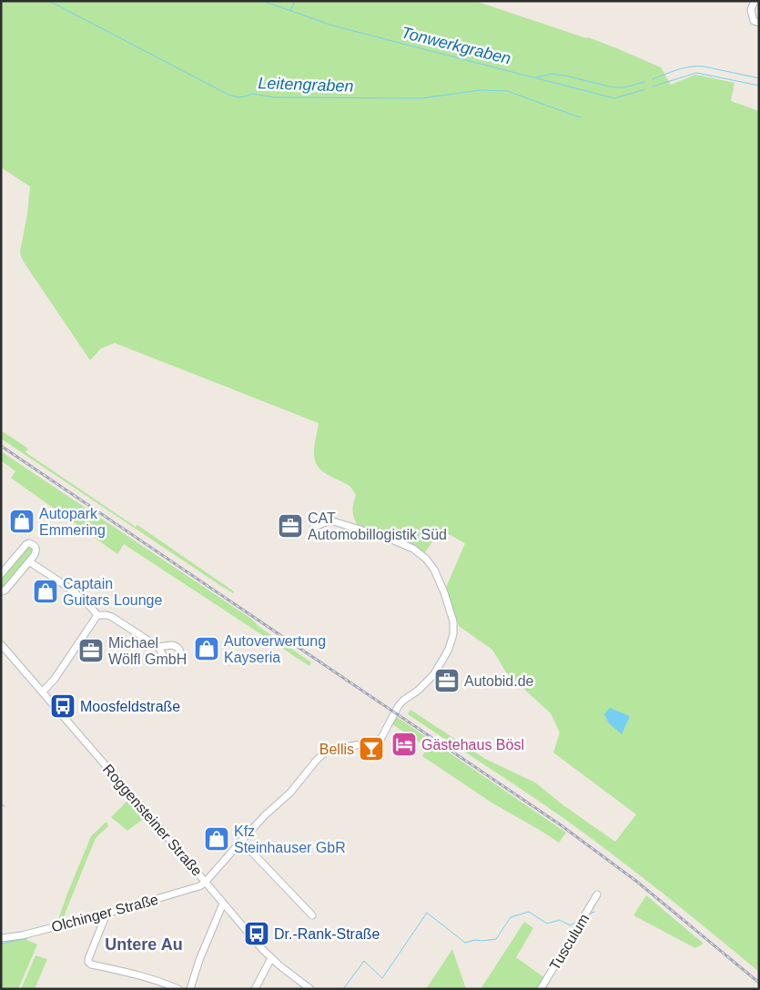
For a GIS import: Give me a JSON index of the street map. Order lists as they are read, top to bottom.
{
  "streets": {
    "street": ["Roggensteiner Straße", "Olchinger Straße", "Tusculum"]
  },
  "crossings": [
    ["Roggensteiner Straße", "Olchinger Straße"]
  ],
  "districts": ["Untere Au"],
  "water": ["Tonwerkgraben", "Leitengraben"],
  "places": {
    "shop": [
      "Autopark Emmering",
      "Captain Guitars Lounge",
      "Autoverwertung Kayseria",
      "Kfz Steinhauser GbR"
    ],
    "office": ["CAT Automobillogistik Süd", "Michael Wölfl GmbH", "Autobid.de"],
    "bus stop": ["Moosfeldstraße", "Dr.-Rank-Straße"],
    "hotel": ["Gästehaus Bösl"],
    "bar": ["Bellis"]
  }
}
